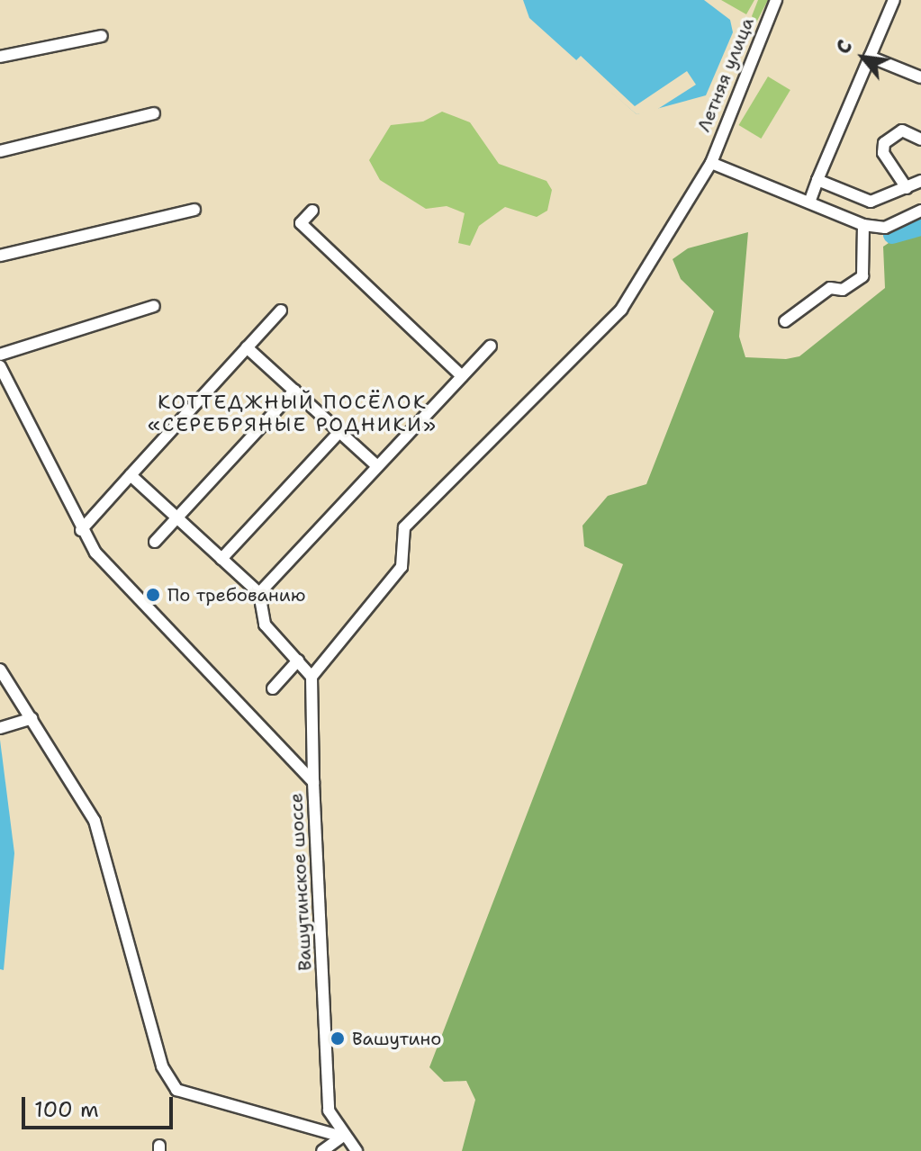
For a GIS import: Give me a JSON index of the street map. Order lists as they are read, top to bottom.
{
  "streets": {
    "street": ["Летняя улица", "Вашутинское шоссе"]
  },
  "districts": ["КОТТЕДЖНЫЙ ПОСЁЛОК «СЕРЕБРЯНЫЕ РОДНИКИ»"],
  "places": ["По требованию", "Вашутино"],
  "scale_bar": "100 m",
  "north": "top left"
}
